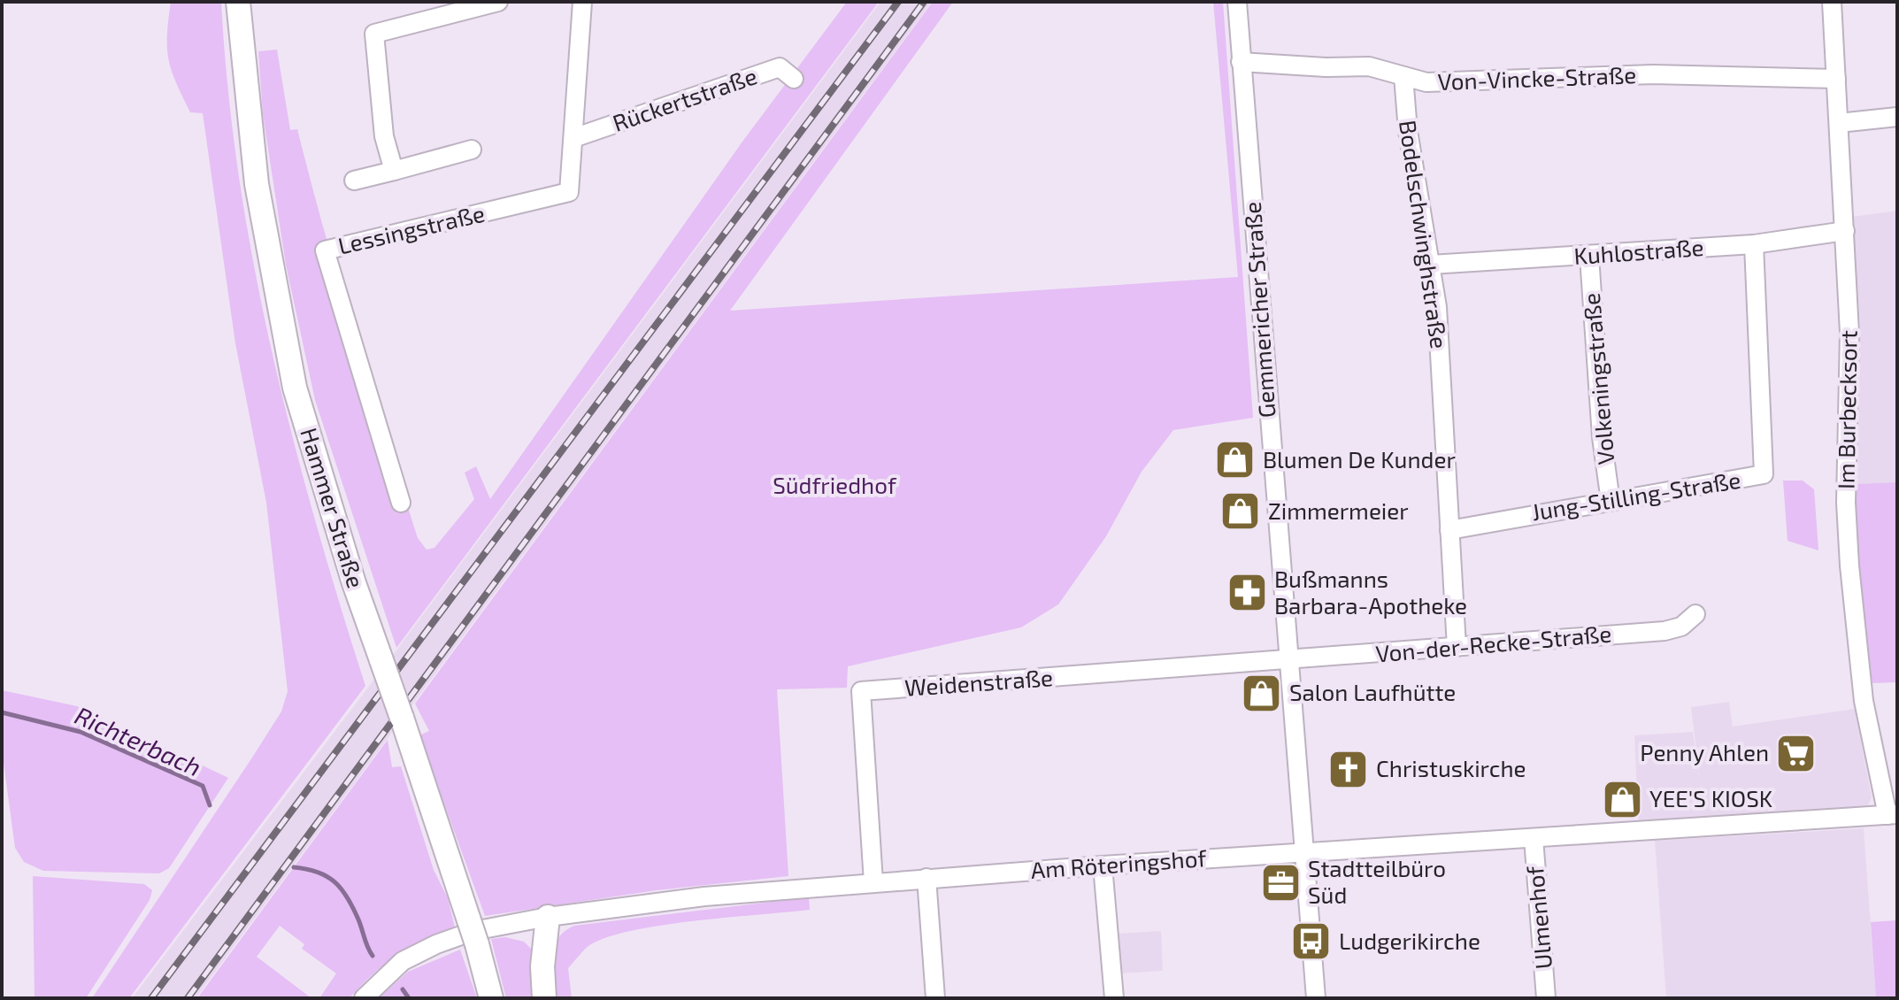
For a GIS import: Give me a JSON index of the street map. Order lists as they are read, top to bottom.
{
  "streets": {
    "main road": ["Hammer Straße"],
    "street": [
      "Von-Vincke-Straße",
      "Rückertstraße",
      "Lessingstraße",
      "Bodelschwinghstraße",
      "Kuhlostraße",
      "Gemmericher Straße",
      "Volkeningstraße",
      "Im Burbecksort",
      "Jung-Stilling-Straße",
      "Von-der-Recke-Straße",
      "Weidenstraße",
      "Am Röteringshof",
      "Ulmenhof"
    ]
  },
  "crossings": [
    ["Von-Vincke-Straße", "Bodelschwinghstraße"],
    ["Von-Vincke-Straße", "Gemmericher Straße"],
    ["Von-Vincke-Straße", "Im Burbecksort"],
    ["Rückertstraße", "Lessingstraße"],
    ["Bodelschwinghstraße", "Kuhlostraße"],
    ["Bodelschwinghstraße", "Jung-Stilling-Straße"],
    ["Bodelschwinghstraße", "Von-der-Recke-Straße"],
    ["Kuhlostraße", "Volkeningstraße"],
    ["Kuhlostraße", "Im Burbecksort"],
    ["Kuhlostraße", "Jung-Stilling-Straße"],
    ["Gemmericher Straße", "Von-der-Recke-Straße"],
    ["Gemmericher Straße", "Weidenstraße"],
    ["Gemmericher Straße", "Am Röteringshof"],
    ["Volkeningstraße", "Jung-Stilling-Straße"],
    ["Im Burbecksort", "Am Röteringshof"],
    ["Von-der-Recke-Straße", "Weidenstraße"],
    ["Weidenstraße", "Am Röteringshof"],
    ["Am Röteringshof", "Ulmenhof"]
  ],
  "water": ["Richterbach"],
  "parks": ["Südfriedhof"],
  "places": {
    "shop": [
      "Blumen De Kunder",
      "Zimmermeier",
      "Salon Laufhütte",
      "YEE'S KIOSK"
    ],
    "pharmacy": ["Bußmanns Barbara-Apotheke"],
    "supermarket": ["Penny Ahlen"],
    "church": ["Christuskirche"],
    "office": ["Stadtteilbüro Süd"],
    "bus stop": ["Ludgerikirche"]
  }
}
